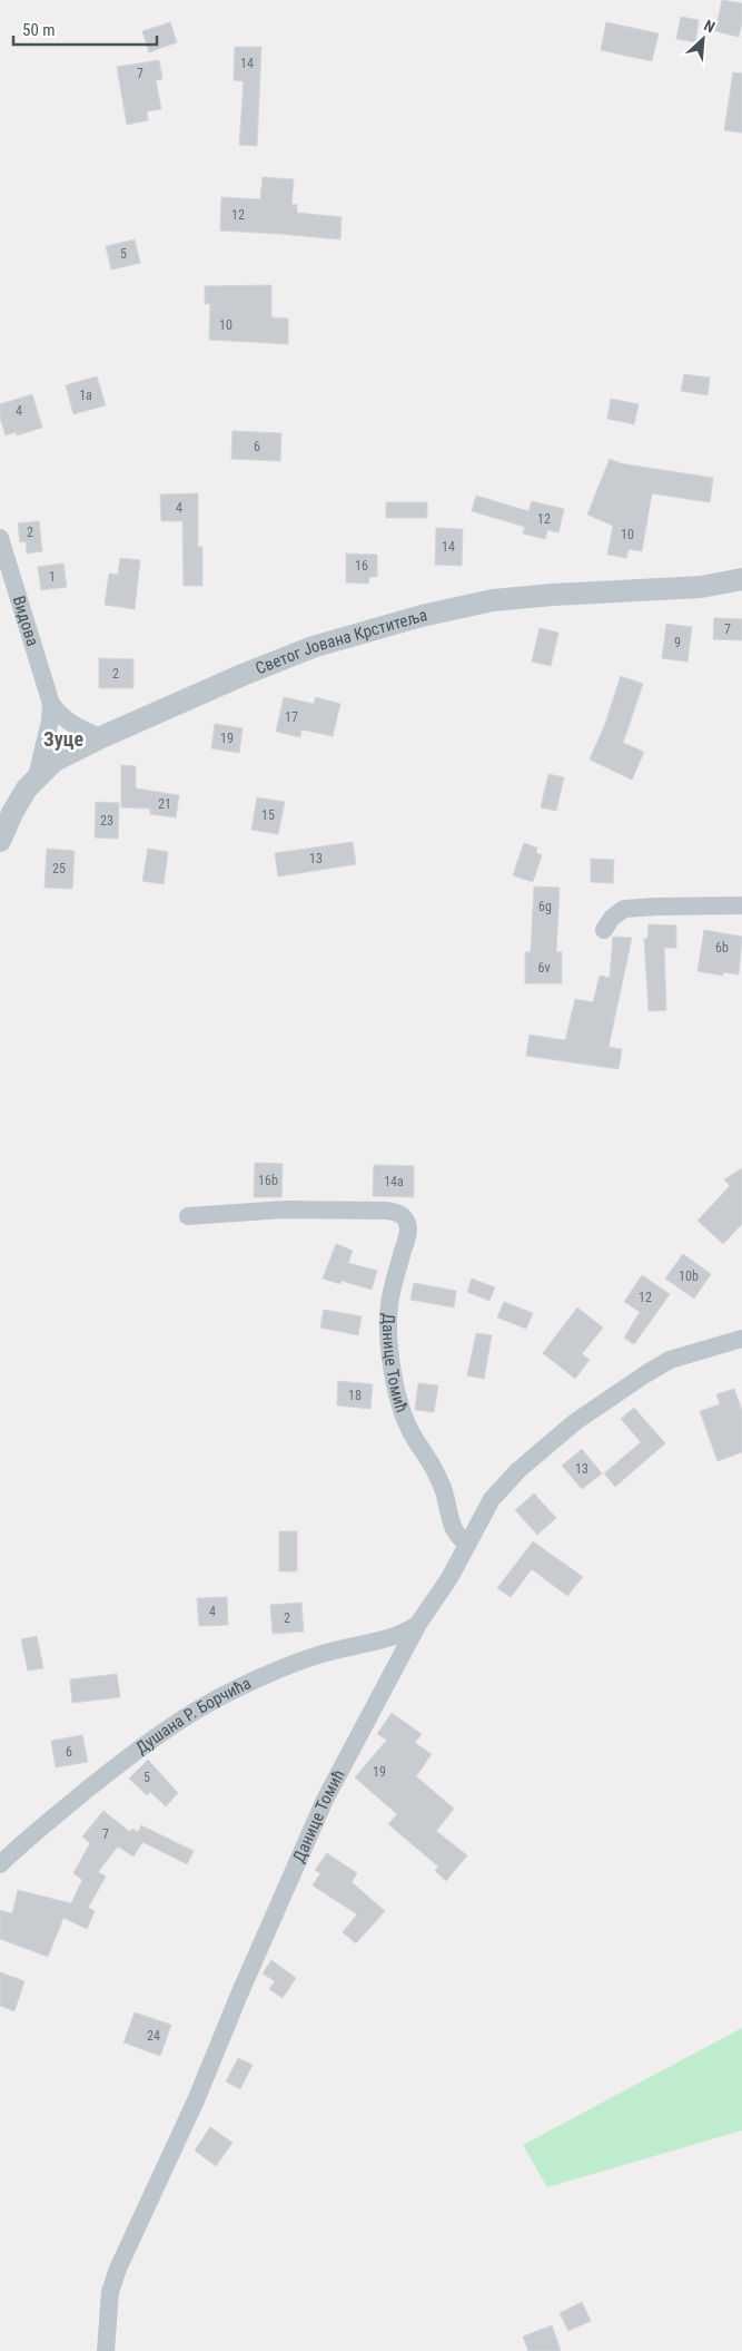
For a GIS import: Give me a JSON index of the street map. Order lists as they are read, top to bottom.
{
  "streets": {
    "street": [
      "Видова",
      "Светог Јована Крститеља",
      "Данице Томић",
      "Душана Р. Борчића"
    ]
  },
  "crossings": [
    ["Видова", "Светог Јована Крститеља"],
    ["Данице Томић", "Душана Р. Борчића"]
  ],
  "districts": ["Зуце"],
  "house_numbers": [
    "14",
    "7",
    "12",
    "5",
    "10",
    "1a",
    "4",
    "6",
    "4",
    "12",
    "2",
    "10",
    "14",
    "16",
    "1",
    "7",
    "9",
    "2",
    "17",
    "19",
    "21",
    "15",
    "23",
    "13",
    "25",
    "6g",
    "6b",
    "6v",
    "16b",
    "14a",
    "10b",
    "12",
    "18",
    "13",
    "4",
    "2",
    "6",
    "19",
    "5",
    "7",
    "24"
  ],
  "scale_bar": "50 m",
  "north": "top right"
}
